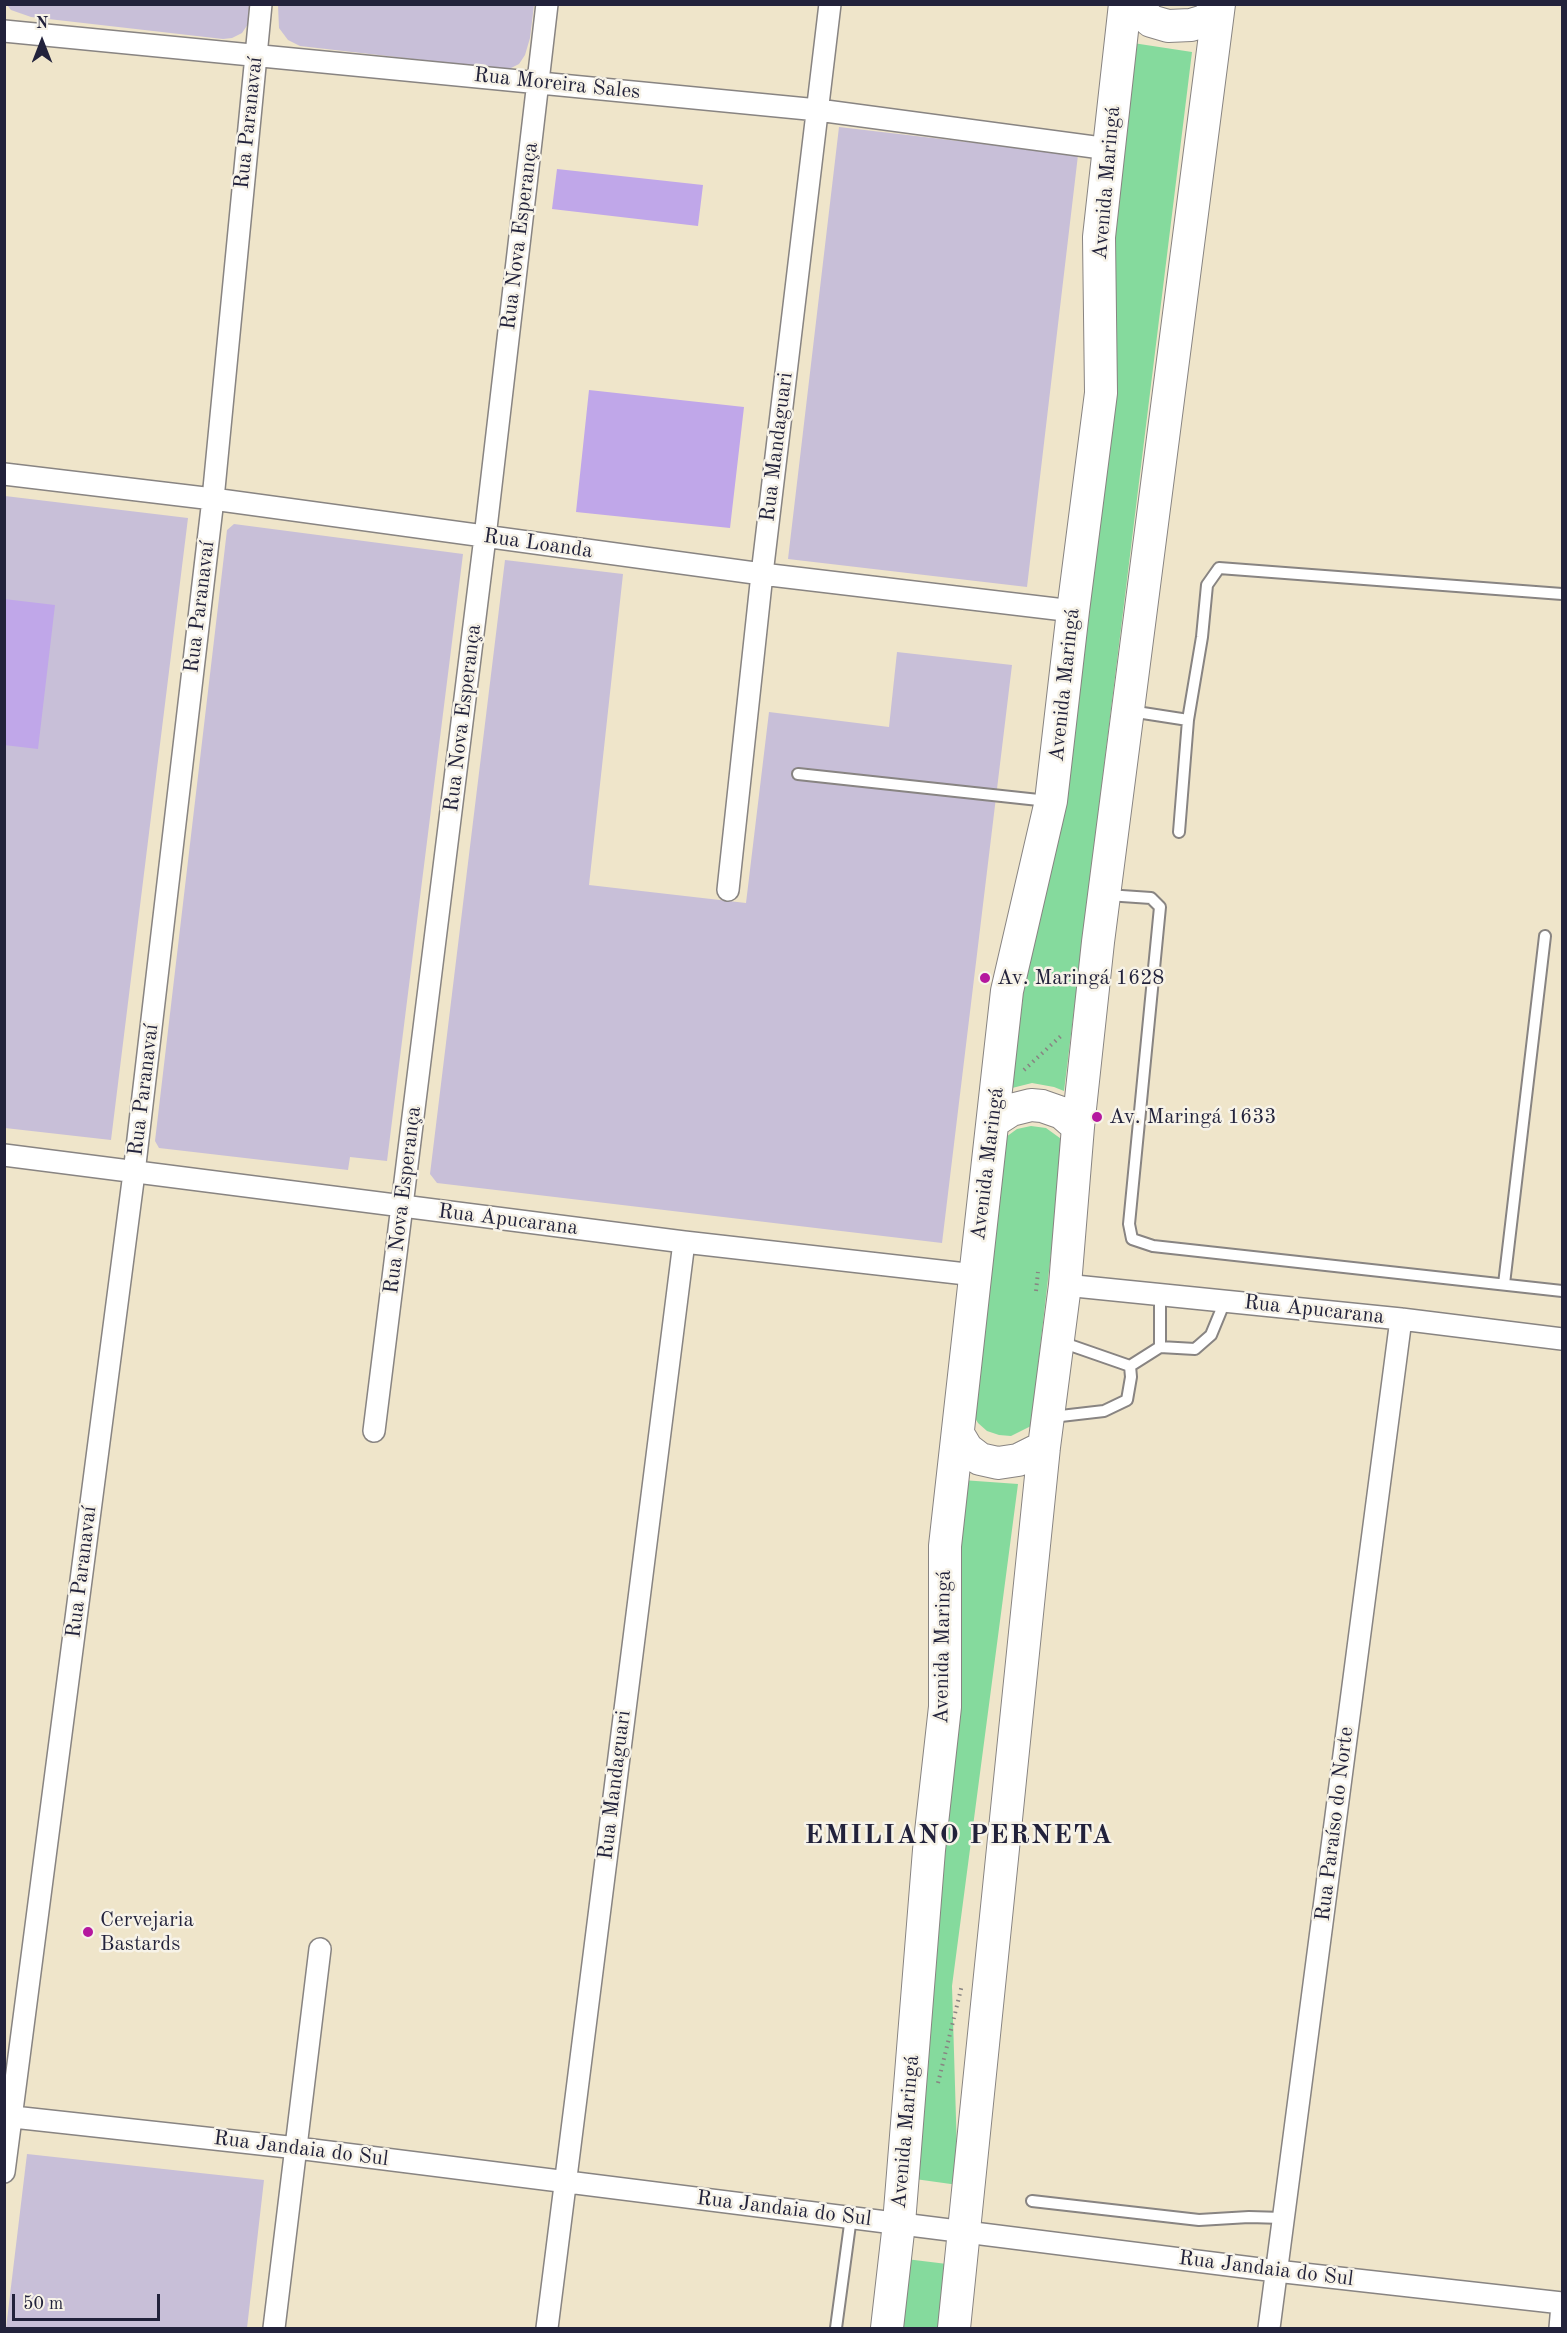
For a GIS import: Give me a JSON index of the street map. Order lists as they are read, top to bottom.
{
  "streets": {
    "main road": ["Avenida Maringá"],
    "street": [
      "Rua Moreira Sales",
      "Rua Paranavaí",
      "Rua Nova Esperança",
      "Rua Mandaguari",
      "Rua Loanda",
      "Rua Apucarana",
      "Rua Paraíso do Norte",
      "Rua Jandaia do Sul"
    ]
  },
  "crossings": [
    ["Rua Moreira Sales", "Rua Paranavaí"],
    ["Rua Moreira Sales", "Avenida Maringá"],
    ["Rua Moreira Sales", "Rua Nova Esperança"],
    ["Rua Moreira Sales", "Rua Mandaguari"],
    ["Rua Paranavaí", "Rua Loanda"],
    ["Rua Paranavaí", "Rua Apucarana"],
    ["Rua Paranavaí", "Rua Jandaia do Sul"],
    ["Avenida Maringá", "Rua Loanda"],
    ["Avenida Maringá", "Rua Apucarana"],
    ["Avenida Maringá", "Rua Jandaia do Sul"],
    ["Rua Nova Esperança", "Rua Loanda"],
    ["Rua Nova Esperança", "Rua Apucarana"],
    ["Rua Mandaguari", "Rua Loanda"],
    ["Rua Mandaguari", "Rua Apucarana"],
    ["Rua Mandaguari", "Rua Jandaia do Sul"],
    ["Rua Apucarana", "Rua Paraíso do Norte"],
    ["Rua Paraíso do Norte", "Rua Jandaia do Sul"]
  ],
  "districts": ["EMILIANO PERNETA"],
  "places": ["Av. Maringá 1628", "Av. Maringá 1633", "Cervejaria Bastards"],
  "scale_bar": "50 m",
  "north": "top"
}
